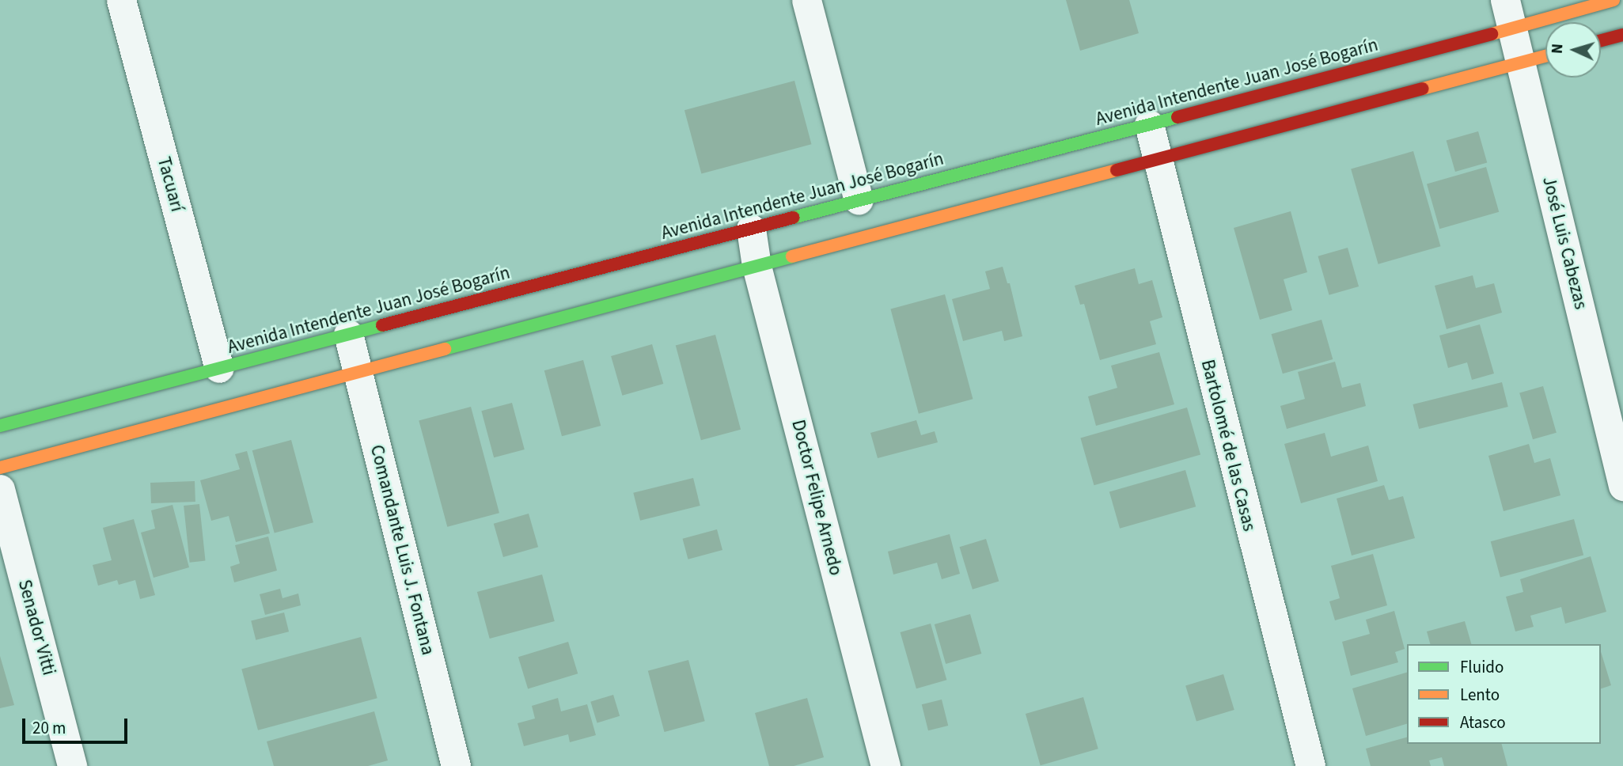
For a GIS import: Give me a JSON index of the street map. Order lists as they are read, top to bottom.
{
  "streets": {
    "street": [
      "Avenida Intendente Juan José Bogarín",
      "Tacuarí",
      "José Luis Cabezas",
      "Bartolomé de las Casas",
      "Doctor Felipe Arnedo",
      "Comandante Luis J. Fontana",
      "Senador Vitti"
    ]
  },
  "crossings": [
    ["Avenida Intendente Juan José Bogarín", "Tacuarí"],
    ["Avenida Intendente Juan José Bogarín", "José Luis Cabezas"],
    ["Avenida Intendente Juan José Bogarín", "Bartolomé de las Casas"],
    ["Avenida Intendente Juan José Bogarín", "Doctor Felipe Arnedo"],
    ["Avenida Intendente Juan José Bogarín", "Comandante Luis J. Fontana"]
  ],
  "legend": ["Fluido", "Lento", "Atasco"],
  "scale_bar": "20 m",
  "north": "left"
}
